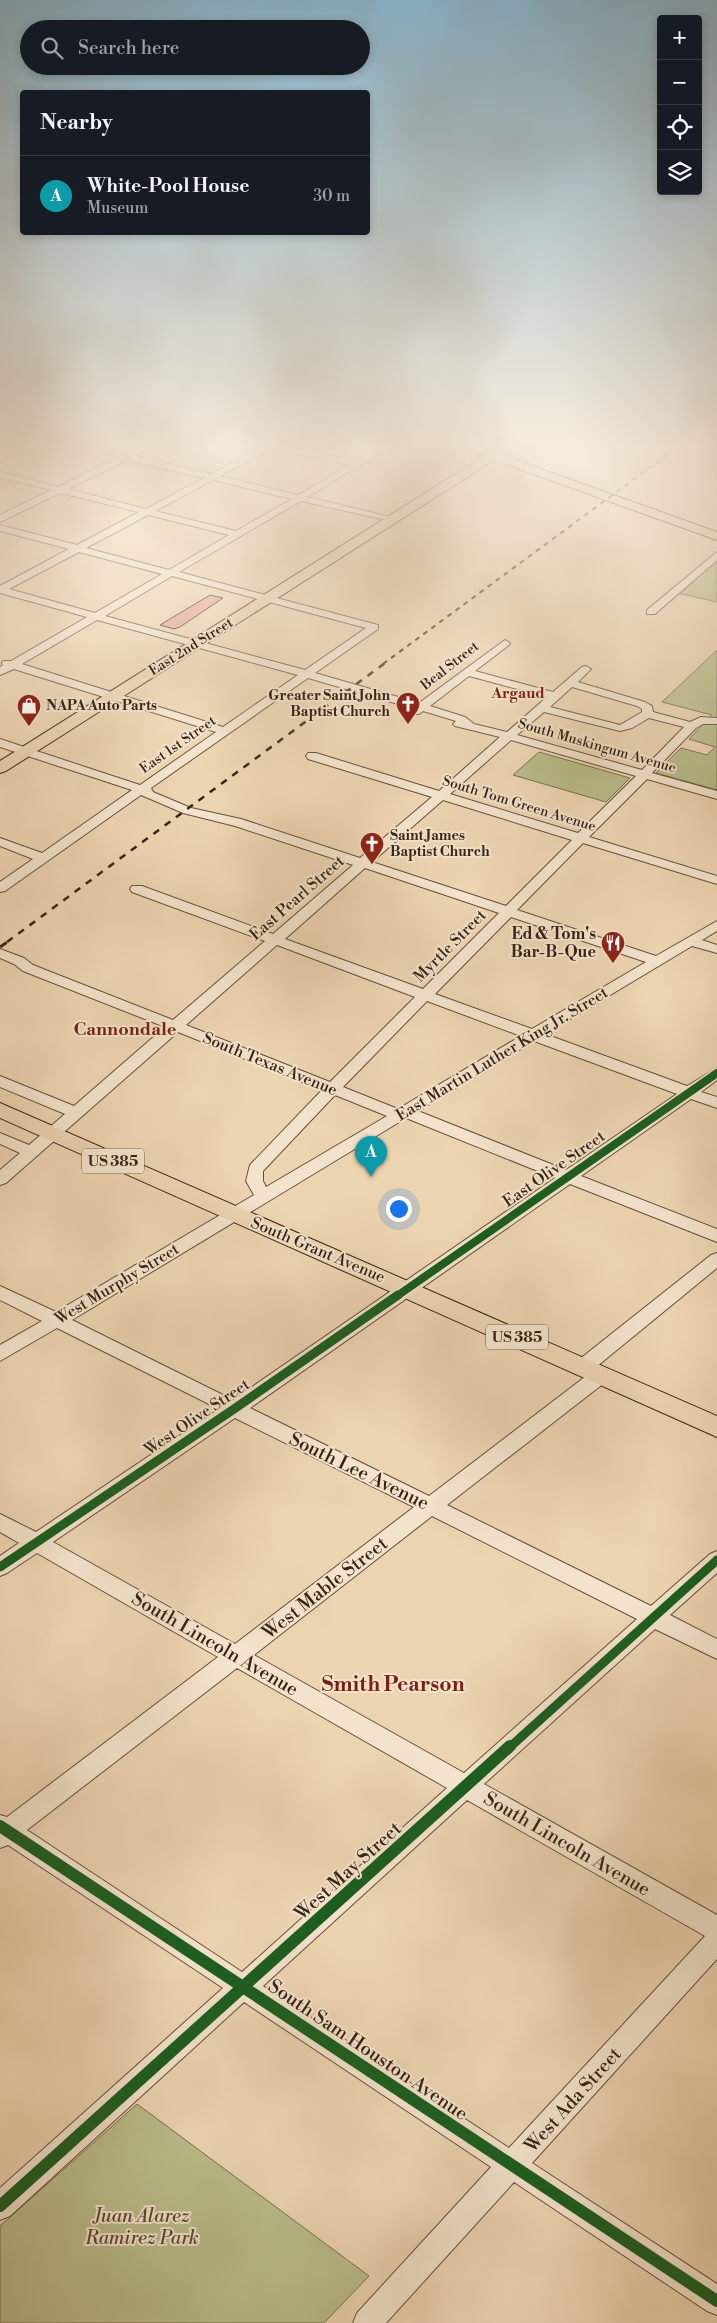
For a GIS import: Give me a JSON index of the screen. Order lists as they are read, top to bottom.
{
  "streets": {
    "main road": ["East 2nd Street", "US 385", "South Grant Avenue"],
    "street": [
      "Beal Street",
      "East 1st Street",
      "South Muskingum Avenue",
      "South Tom Green Avenue",
      "East Pearl Street",
      "Myrtle Street",
      "East Martin Luther King Jr. Street",
      "South Texas Avenue",
      "East Olive Street",
      "West Murphy Street",
      "West Olive Street",
      "South Lee Avenue",
      "West Mable Street",
      "South Lincoln Avenue",
      "West May Street",
      "South Sam Houston Avenue",
      "West Ada Street"
    ]
  },
  "crossings": [
    ["East 2nd Street", "East 1st Street"],
    ["Beal Street", "South Muskingum Avenue"],
    ["South Muskingum Avenue", "East Pearl Street"],
    ["South Muskingum Avenue", "Myrtle Street"],
    ["South Tom Green Avenue", "East Pearl Street"],
    ["South Tom Green Avenue", "Myrtle Street"],
    ["East Pearl Street", "South Texas Avenue"],
    ["East Pearl Street", "South Grant Avenue"],
    ["Myrtle Street", "East Martin Luther King Jr. Street"],
    ["Myrtle Street", "South Texas Avenue"],
    ["East Martin Luther King Jr. Street", "South Texas Avenue"],
    ["East Martin Luther King Jr. Street", "South Grant Avenue"],
    ["East Martin Luther King Jr. Street", "West Murphy Street"],
    ["South Texas Avenue", "East Olive Street"],
    ["East Olive Street", "South Grant Avenue"],
    ["East Olive Street", "West Olive Street"],
    ["South Grant Avenue", "West Murphy Street"],
    ["South Grant Avenue", "West Olive Street"],
    ["South Grant Avenue", "West Mable Street"],
    ["West Murphy Street", "South Lee Avenue"],
    ["West Olive Street", "South Lee Avenue"],
    ["West Olive Street", "South Lincoln Avenue"],
    ["South Lee Avenue", "West Mable Street"],
    ["South Lee Avenue", "West May Street"],
    ["West Mable Street", "South Lincoln Avenue"],
    ["West Mable Street", "South Sam Houston Avenue"],
    ["South Lincoln Avenue", "West May Street"],
    ["West May Street", "South Sam Houston Avenue"],
    ["South Sam Houston Avenue", "West Ada Street"]
  ],
  "districts": ["Argaud", "Cannondale", "Smith Pearson"],
  "parks": ["Juan Alarez Ramirez Park"],
  "places": {
    "church": ["Greater Saint John Baptist Church", "Saint James Baptist Church"],
    "shop": ["NAPA Auto Parts"],
    "restaurant": ["Ed & Tom's Bar-B-Que"]
  },
  "page": {
    "map_buttons": ["+", "−"],
    "search": "Search here",
    "heading": "Nearby",
    "list": [
      {
        "mark": "A",
        "name": "White-Pool House",
        "note": "Museum",
        "value": "30 m"
      }
    ],
    "pins": "A"
  }
}
